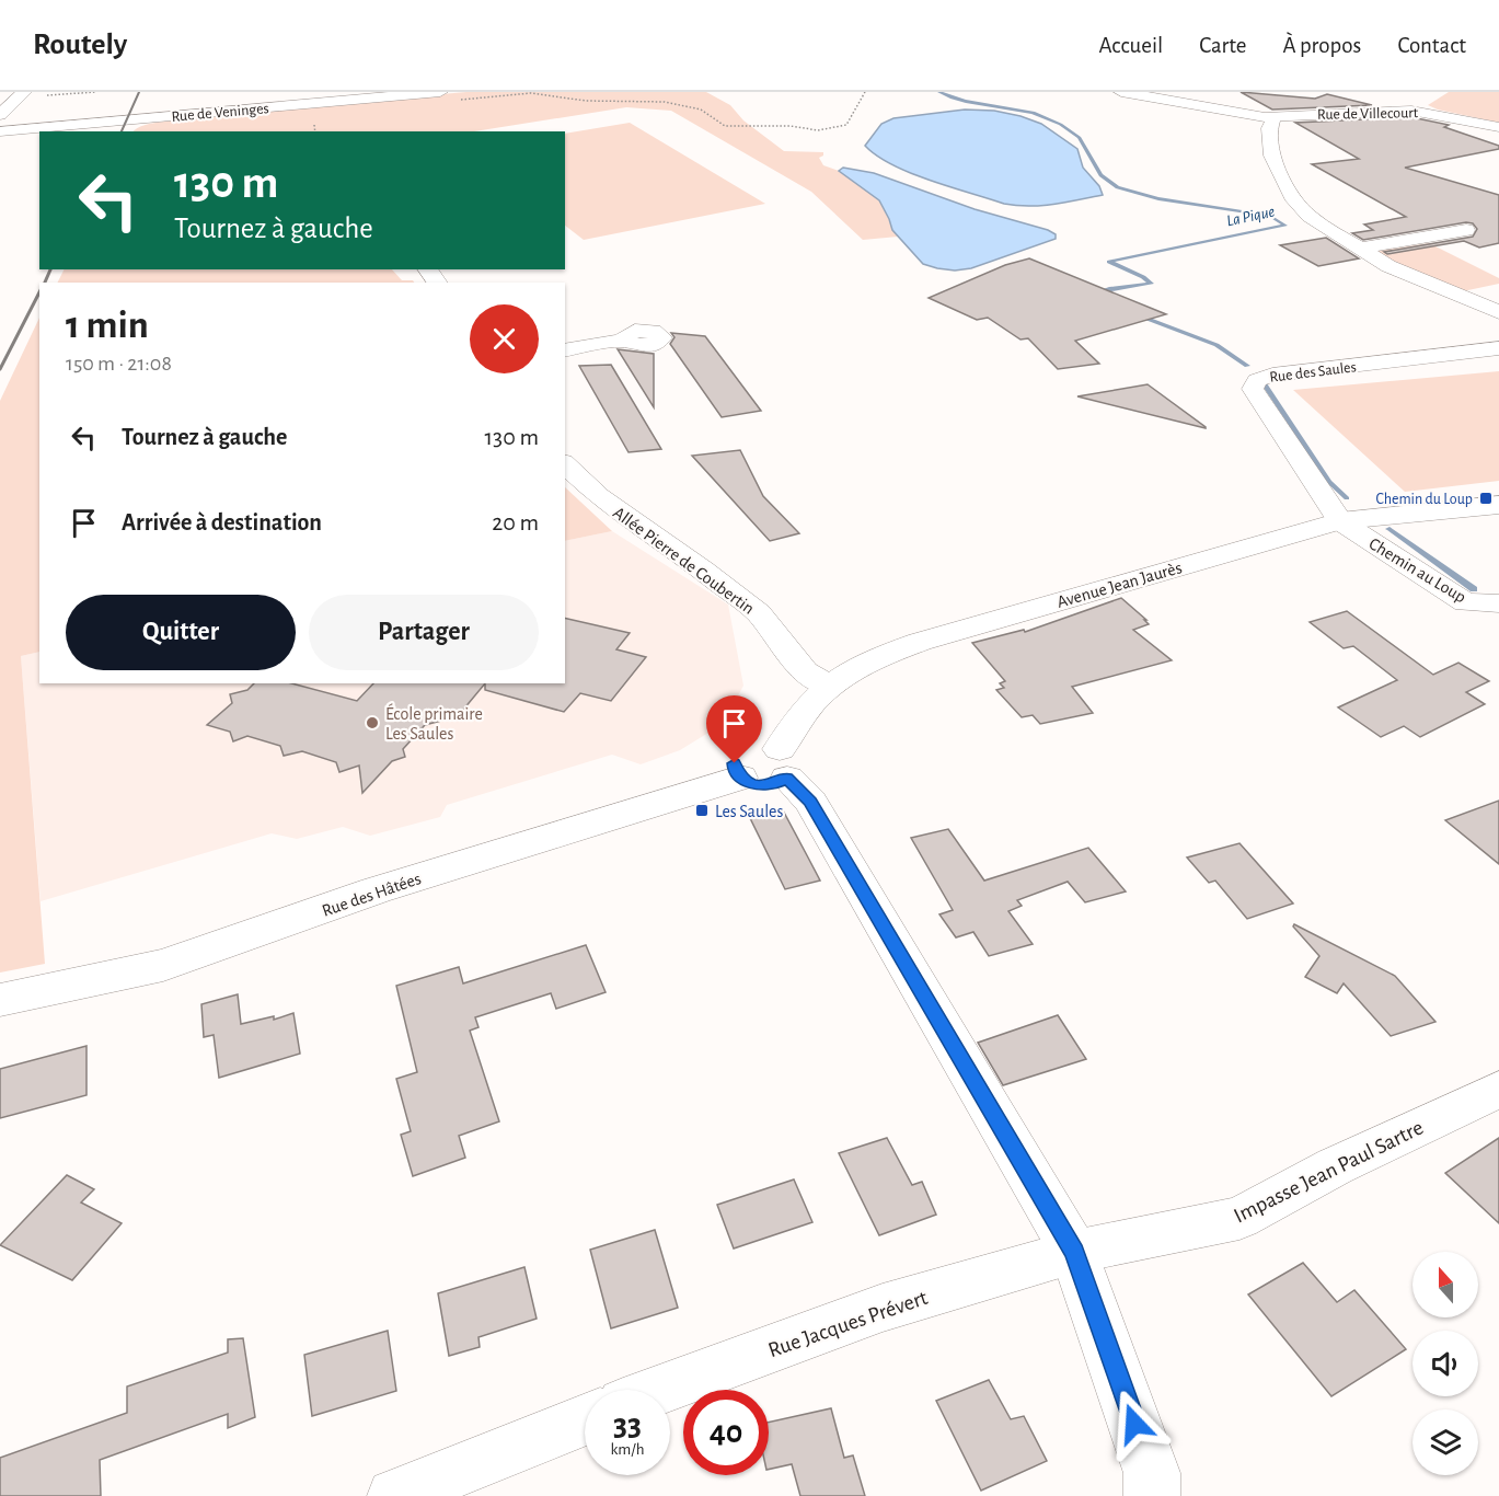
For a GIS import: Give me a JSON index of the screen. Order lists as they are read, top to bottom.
{
  "streets": {
    "street": [
      "Rue de Veninges",
      "Rue de Villecourt",
      "Rue des Saules",
      "Allée Pierre de Coubertin",
      "Chemin au Loup",
      "Avenue Jean Jaurès",
      "Rue des Hâtées",
      "Impasse Jean Paul Sartre",
      "Rue Jacques Prévert"
    ]
  },
  "crossings": [
    ["Rue des Saules", "Chemin au Loup"],
    ["Rue des Saules", "Avenue Jean Jaurès"],
    ["Allée Pierre de Coubertin", "Avenue Jean Jaurès"],
    ["Chemin au Loup", "Avenue Jean Jaurès"],
    ["Avenue Jean Jaurès", "Rue des Hâtées"],
    ["Impasse Jean Paul Sartre", "Rue Jacques Prévert"]
  ],
  "water": ["La Pique"],
  "places": {
    "transit": ["Chemin du Loup", "Les Saules"],
    "other": ["École primaire Les Saules"]
  },
  "north": "top",
  "page": {
    "header": "Routely",
    "nav": [
      "Accueil",
      "Carte",
      "À propos",
      "Contact"
    ],
    "turn": ["130 m", "Tournez à gauche"],
    "heading": ["1 min", "150 m · 21:08"],
    "list": [
      {
        "name": "Tournez à gauche",
        "value": "130 m"
      },
      {
        "name": "Arrivée à destination",
        "value": "20 m"
      }
    ],
    "buttons": ["Quitter", "Partager"],
    "speed": "33 km/h",
    "limit": "40"
  }
}
